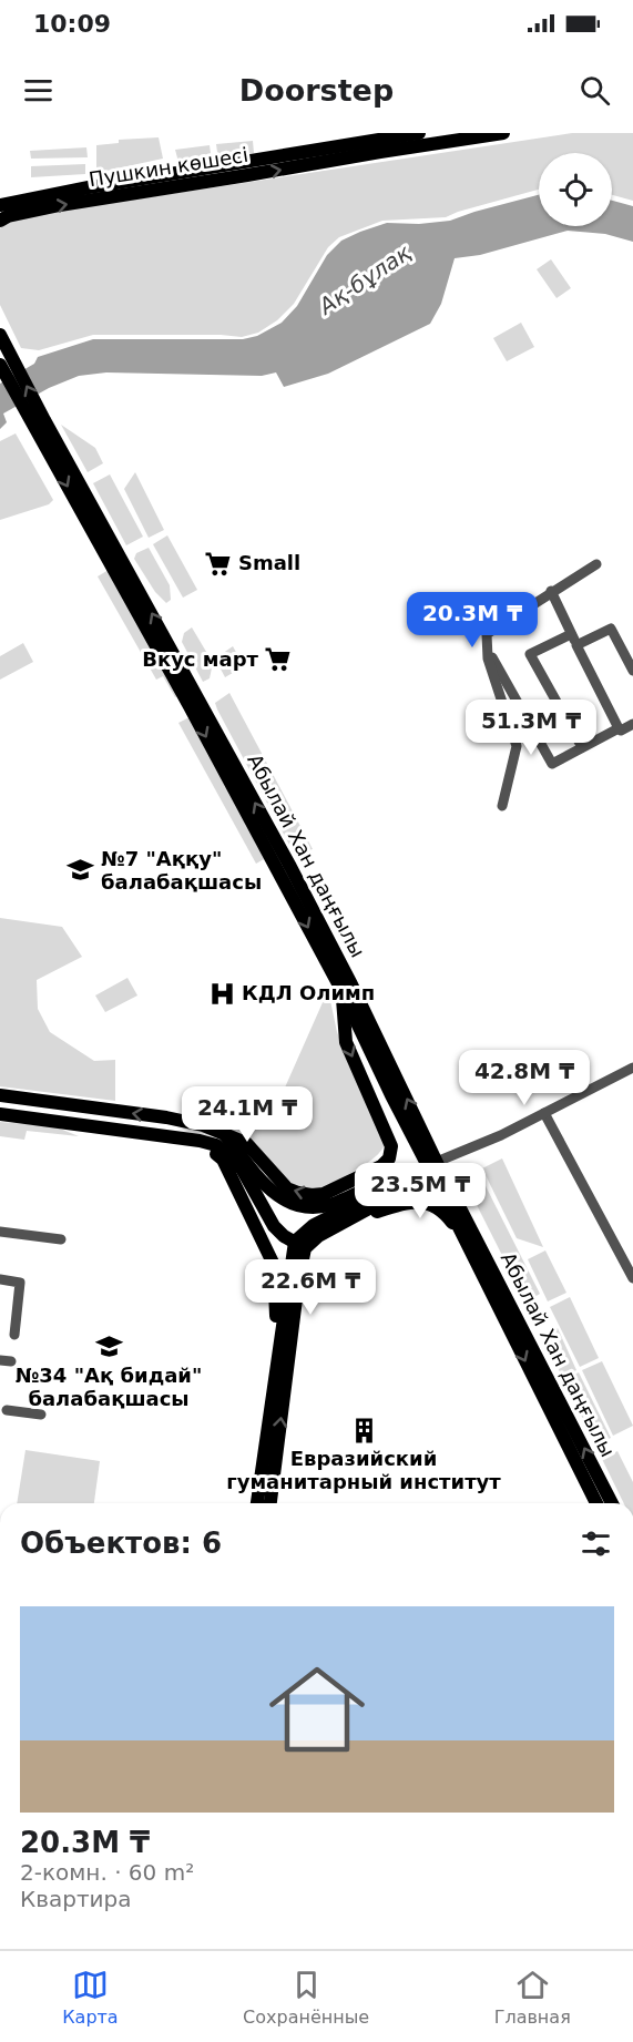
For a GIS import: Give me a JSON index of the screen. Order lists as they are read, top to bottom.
{
  "streets": {
    "main road": ["Пушкин көшесі", "Абылай Хан даңғылы"]
  },
  "water": ["Ақ-бұлақ"],
  "places": {
    "supermarket": ["Small", "Вкус март"],
    "school or university": ["№7 \"Аққу\" балабақшасы", "№34 \"Ақ бидай\" балабақшасы"],
    "hospital": ["КДЛ Олимп"],
    "building": ["Евразийский гуманитарный институт"]
  },
  "page": {
    "status": "10:09",
    "header": "Doorstep",
    "price": [
      "20.3M ₸",
      "51.3M ₸",
      "42.8M ₸",
      "24.1M ₸",
      "23.5M ₸",
      "22.6M ₸"
    ],
    "heading": "Объектов: 6",
    "list": [
      {
        "name": "20.3M ₸",
        "note": "2-комн. · 60 m² · Квартира"
      }
    ],
    "tabs": ["Карта", "Сохранённые", "Главная"]
  }
}
